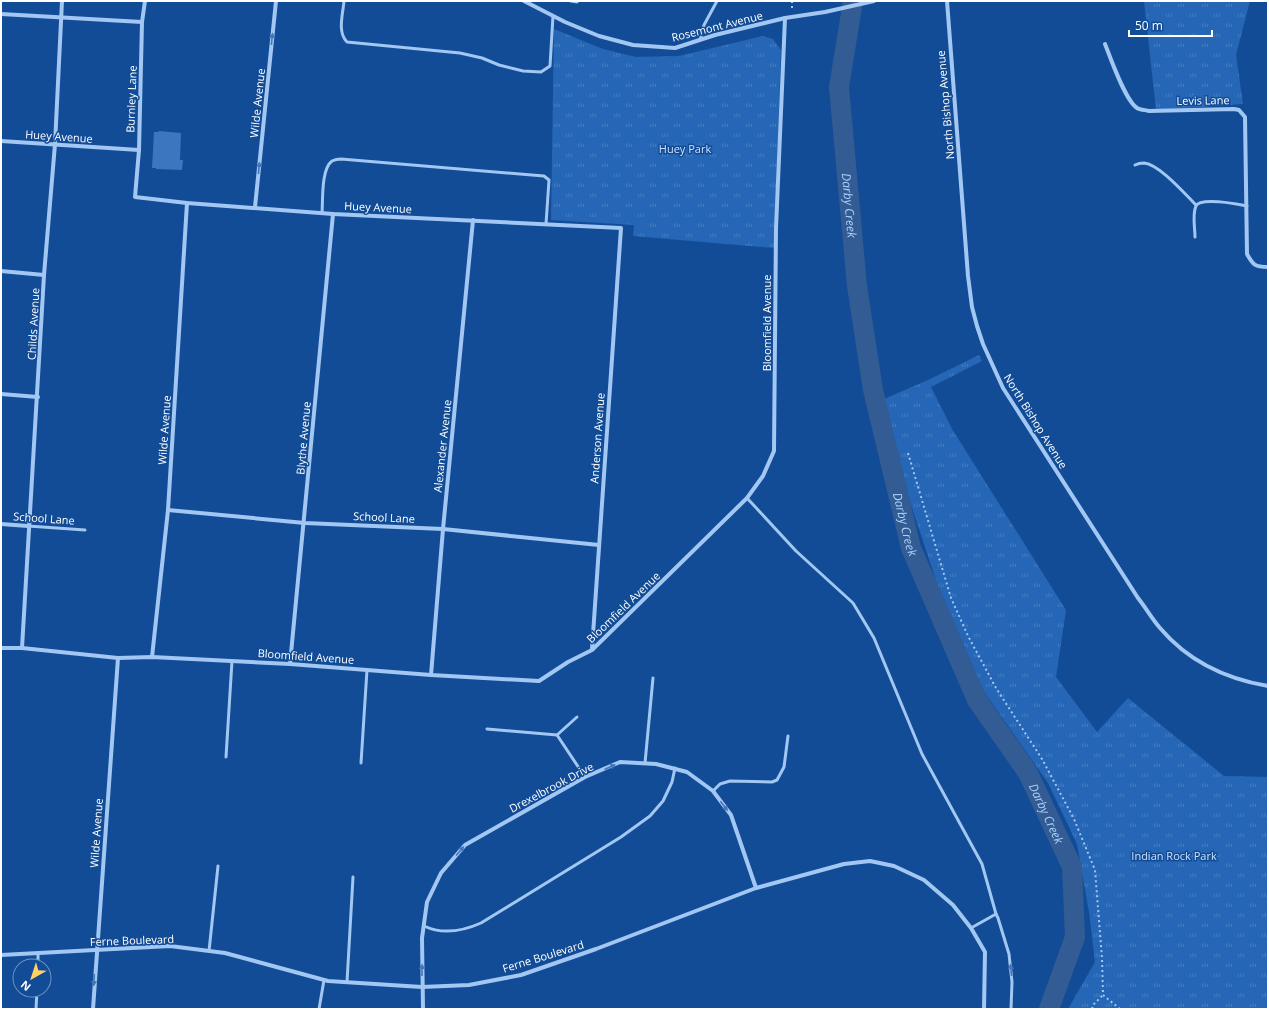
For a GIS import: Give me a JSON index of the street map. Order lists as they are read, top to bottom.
{
  "streets": {
    "street": [
      "Rosemont Avenue",
      "Burnley Lane",
      "Levis Lane",
      "Wilde Avenue",
      "North Bishop Avenue",
      "Huey Avenue",
      "Bloomfield Avenue",
      "Childs Avenue",
      "Blythe Avenue",
      "Anderson Avenue",
      "Alexander Avenue",
      "School Lane",
      "Drexelbrook Drive",
      "Ferne Boulevard"
    ]
  },
  "crossings": [
    ["Rosemont Avenue", "Bloomfield Avenue"],
    ["Burnley Lane", "Huey Avenue"],
    ["Wilde Avenue", "Huey Avenue"],
    ["Wilde Avenue", "Bloomfield Avenue"],
    ["Wilde Avenue", "School Lane"],
    ["Wilde Avenue", "Ferne Boulevard"],
    ["Huey Avenue", "Childs Avenue"],
    ["Huey Avenue", "Blythe Avenue"],
    ["Huey Avenue", "Anderson Avenue"],
    ["Huey Avenue", "Alexander Avenue"],
    ["Bloomfield Avenue", "Childs Avenue"],
    ["Bloomfield Avenue", "Blythe Avenue"],
    ["Bloomfield Avenue", "Anderson Avenue"],
    ["Bloomfield Avenue", "Alexander Avenue"],
    ["Childs Avenue", "School Lane"],
    ["Blythe Avenue", "School Lane"],
    ["Anderson Avenue", "School Lane"],
    ["Alexander Avenue", "School Lane"],
    ["Drexelbrook Drive", "Ferne Boulevard"]
  ],
  "water": ["Darby Creek"],
  "parks": ["Huey Park", "Indian Rock Park"],
  "scale_bar": "50 m",
  "north": "bottom left"
}
